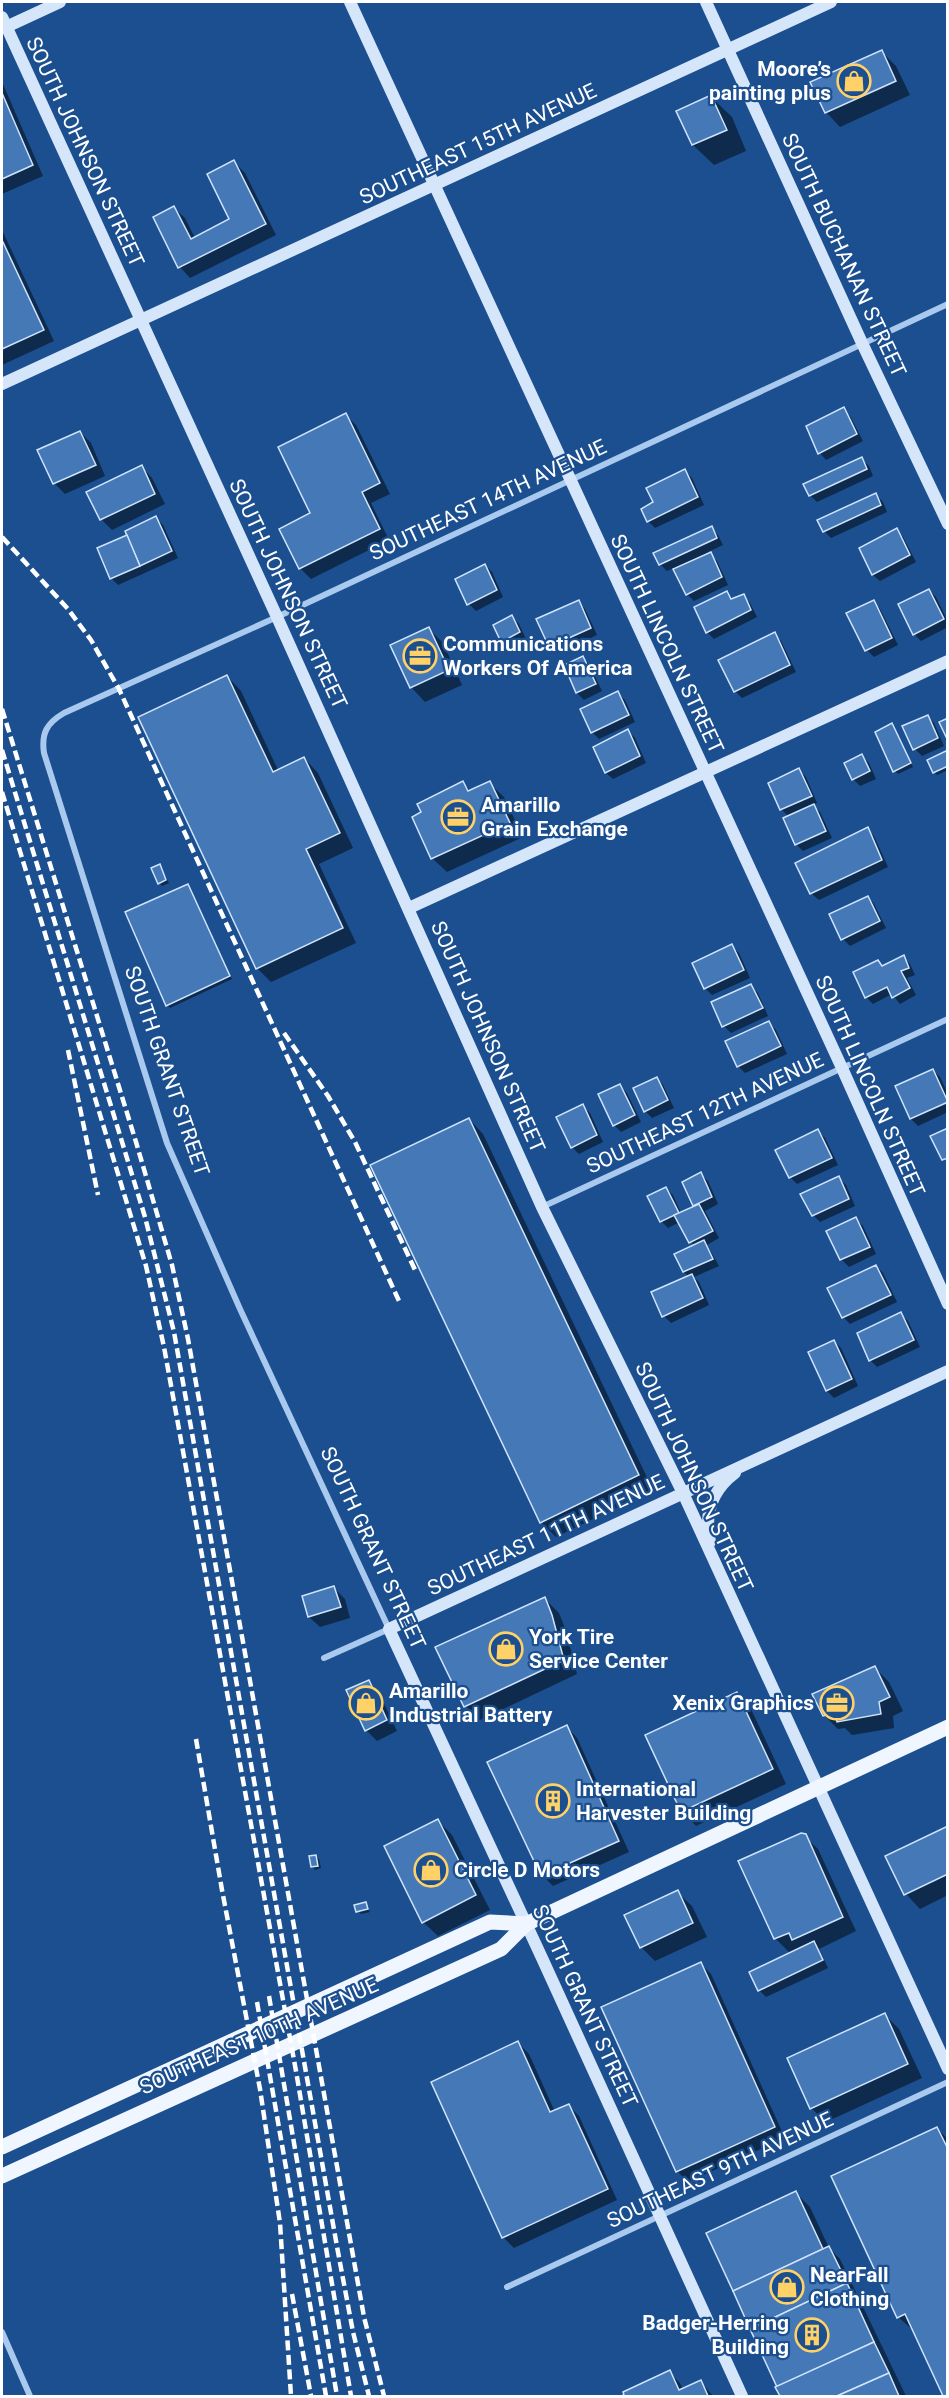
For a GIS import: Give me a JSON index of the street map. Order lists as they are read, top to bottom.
{
  "streets": {
    "main road": [
      "SOUTHEAST 15TH AVENUE",
      "SOUTH JOHNSON STREET",
      "SOUTH BUCHANAN STREET",
      "SOUTH LINCOLN STREET",
      "SOUTH GRANT STREET",
      "SOUTHEAST 11TH AVENUE",
      "SOUTHEAST 10TH AVENUE"
    ],
    "street": ["SOUTHEAST 14TH AVENUE", "SOUTHEAST 12TH AVENUE", "SOUTHEAST 9TH AVENUE"]
  },
  "crossings": [
    ["SOUTHEAST 15TH AVENUE", "SOUTH JOHNSON STREET"],
    ["SOUTHEAST 15TH AVENUE", "SOUTH BUCHANAN STREET"],
    ["SOUTHEAST 15TH AVENUE", "SOUTH LINCOLN STREET"],
    ["SOUTH JOHNSON STREET", "SOUTHEAST 14TH AVENUE"],
    ["SOUTH JOHNSON STREET", "SOUTHEAST 12TH AVENUE"],
    ["SOUTH JOHNSON STREET", "SOUTHEAST 11TH AVENUE"],
    ["SOUTH JOHNSON STREET", "SOUTHEAST 10TH AVENUE"],
    ["SOUTH BUCHANAN STREET", "SOUTHEAST 14TH AVENUE"],
    ["SOUTHEAST 14TH AVENUE", "SOUTH LINCOLN STREET"],
    ["SOUTHEAST 14TH AVENUE", "SOUTH GRANT STREET"],
    ["SOUTH LINCOLN STREET", "SOUTHEAST 12TH AVENUE"],
    ["SOUTH GRANT STREET", "SOUTHEAST 11TH AVENUE"],
    ["SOUTH GRANT STREET", "SOUTHEAST 10TH AVENUE"],
    ["SOUTH GRANT STREET", "SOUTHEAST 9TH AVENUE"]
  ],
  "places": {
    "shop": [
      "Moore’s painting plus",
      "York Tire Service Center",
      "Amarillo Industrial Battery",
      "Circle D Motors",
      "NearFall Clothing"
    ],
    "office": ["Communications Workers Of America", "Amarillo Grain Exchange", "Xenix Graphics"],
    "building": ["International Harvester Building", "Badger-Herring Building"]
  }
}
